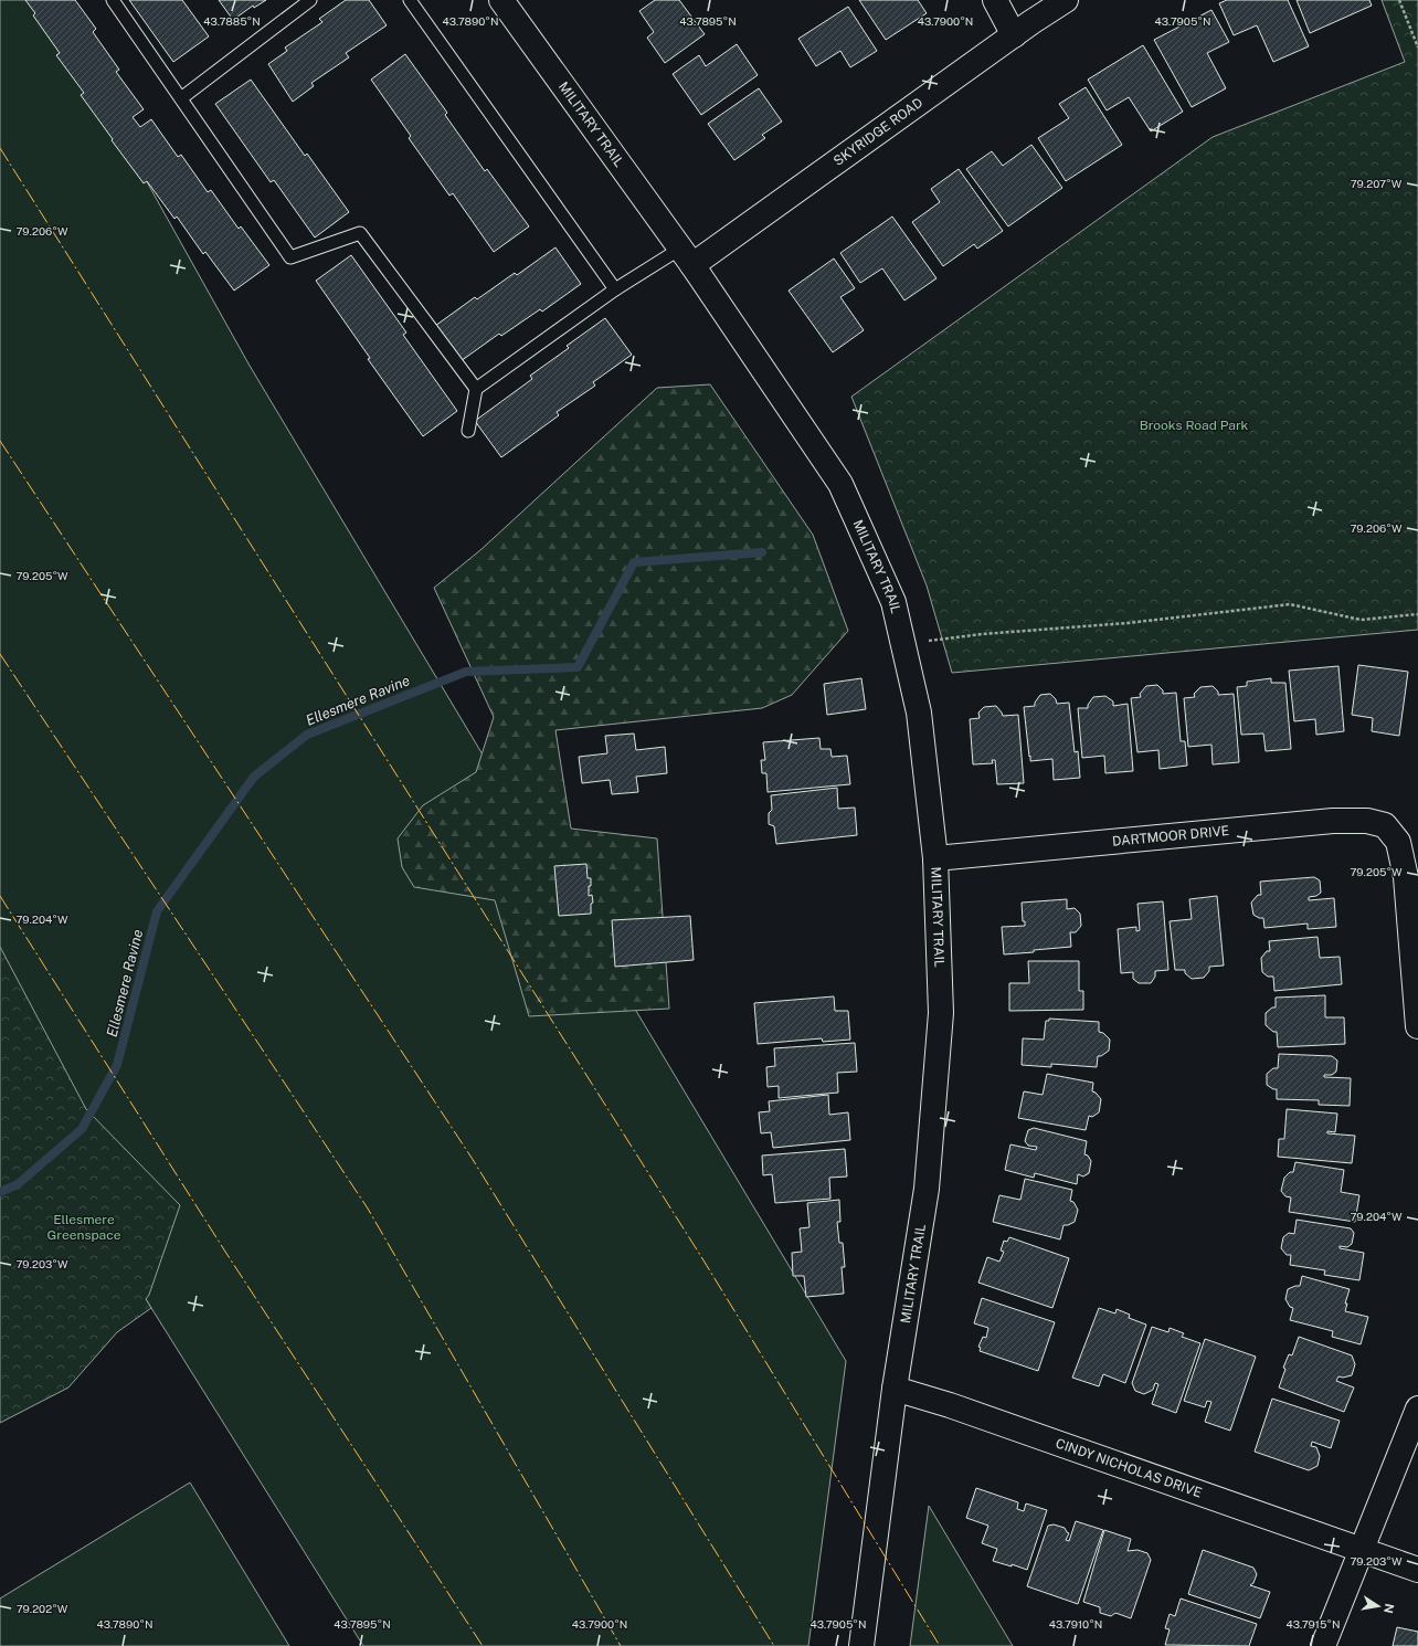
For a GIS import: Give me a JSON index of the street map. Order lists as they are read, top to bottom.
{
  "streets": {
    "street": [
      "MILITARY TRAIL",
      "SKYRIDGE ROAD",
      "DARTMOOR DRIVE",
      "CINDY NICHOLAS DRIVE"
    ]
  },
  "crossings": [
    ["MILITARY TRAIL", "SKYRIDGE ROAD"],
    ["MILITARY TRAIL", "DARTMOOR DRIVE"],
    ["MILITARY TRAIL", "CINDY NICHOLAS DRIVE"]
  ],
  "water": ["Ellesmere Ravine"],
  "parks": ["Brooks Road Park", "Ellesmere Greenspace"],
  "north": "right",
  "coordinates": [
    "43.7885°N",
    "43.7890°N",
    "43.7895°N",
    "43.7900°N",
    "43.7905°N",
    "79.207°W",
    "79.206°W",
    "79.205°W",
    "79.204°W",
    "79.203°W",
    "79.202°W",
    "43.7910°N",
    "43.7915°N"
  ]
}
